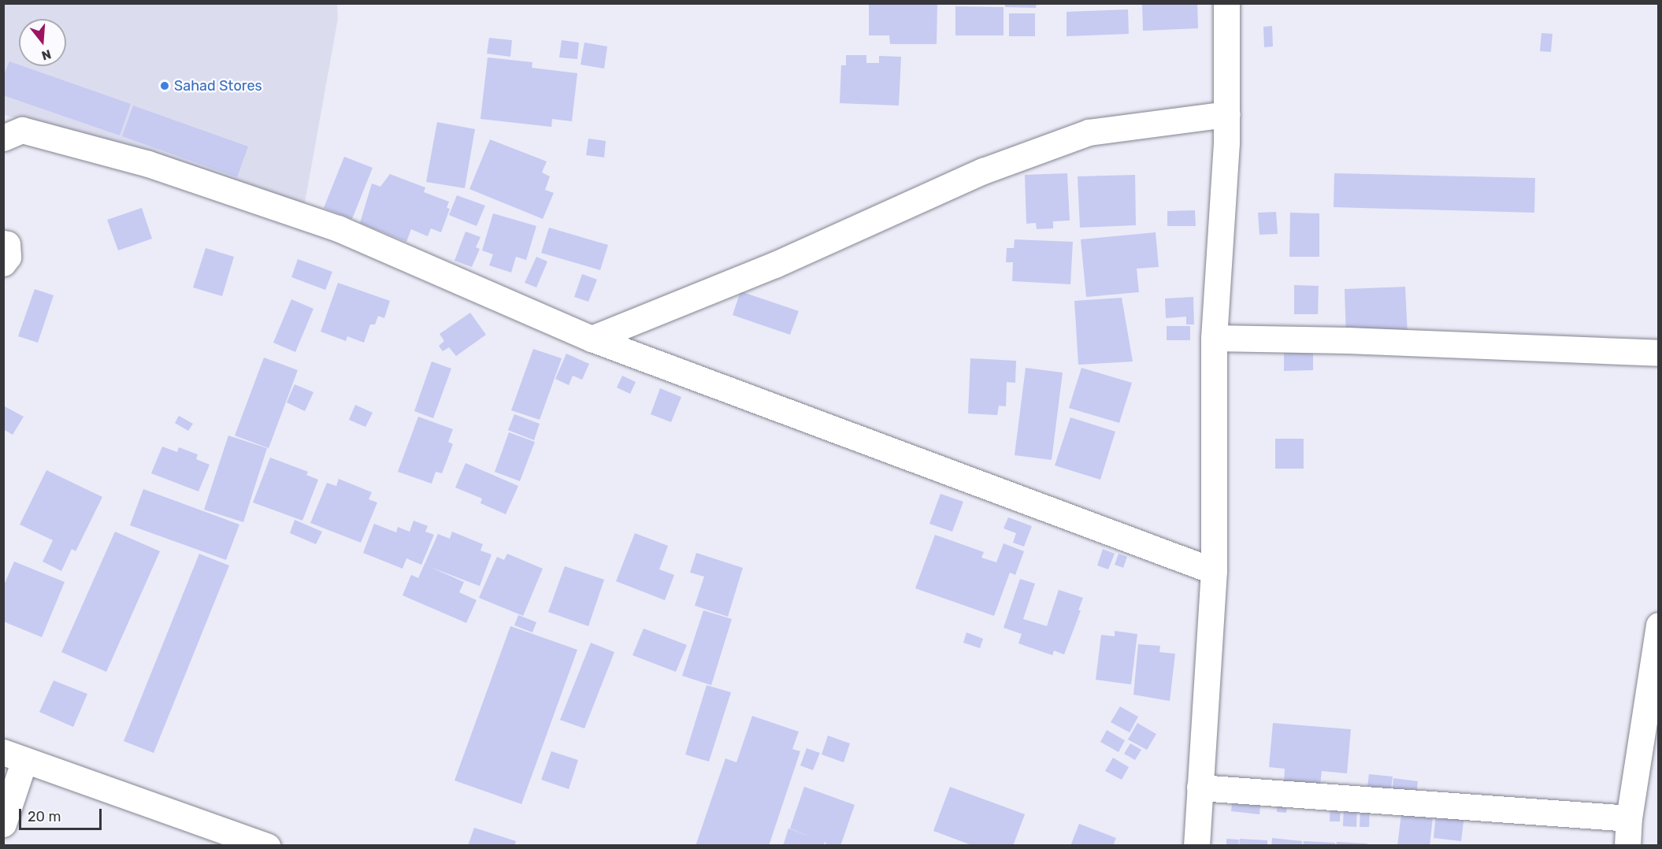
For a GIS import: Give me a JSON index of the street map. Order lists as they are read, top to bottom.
{
  "places": ["Sahad Stores"],
  "scale_bar": "20 m",
  "north": "bottom"
}
